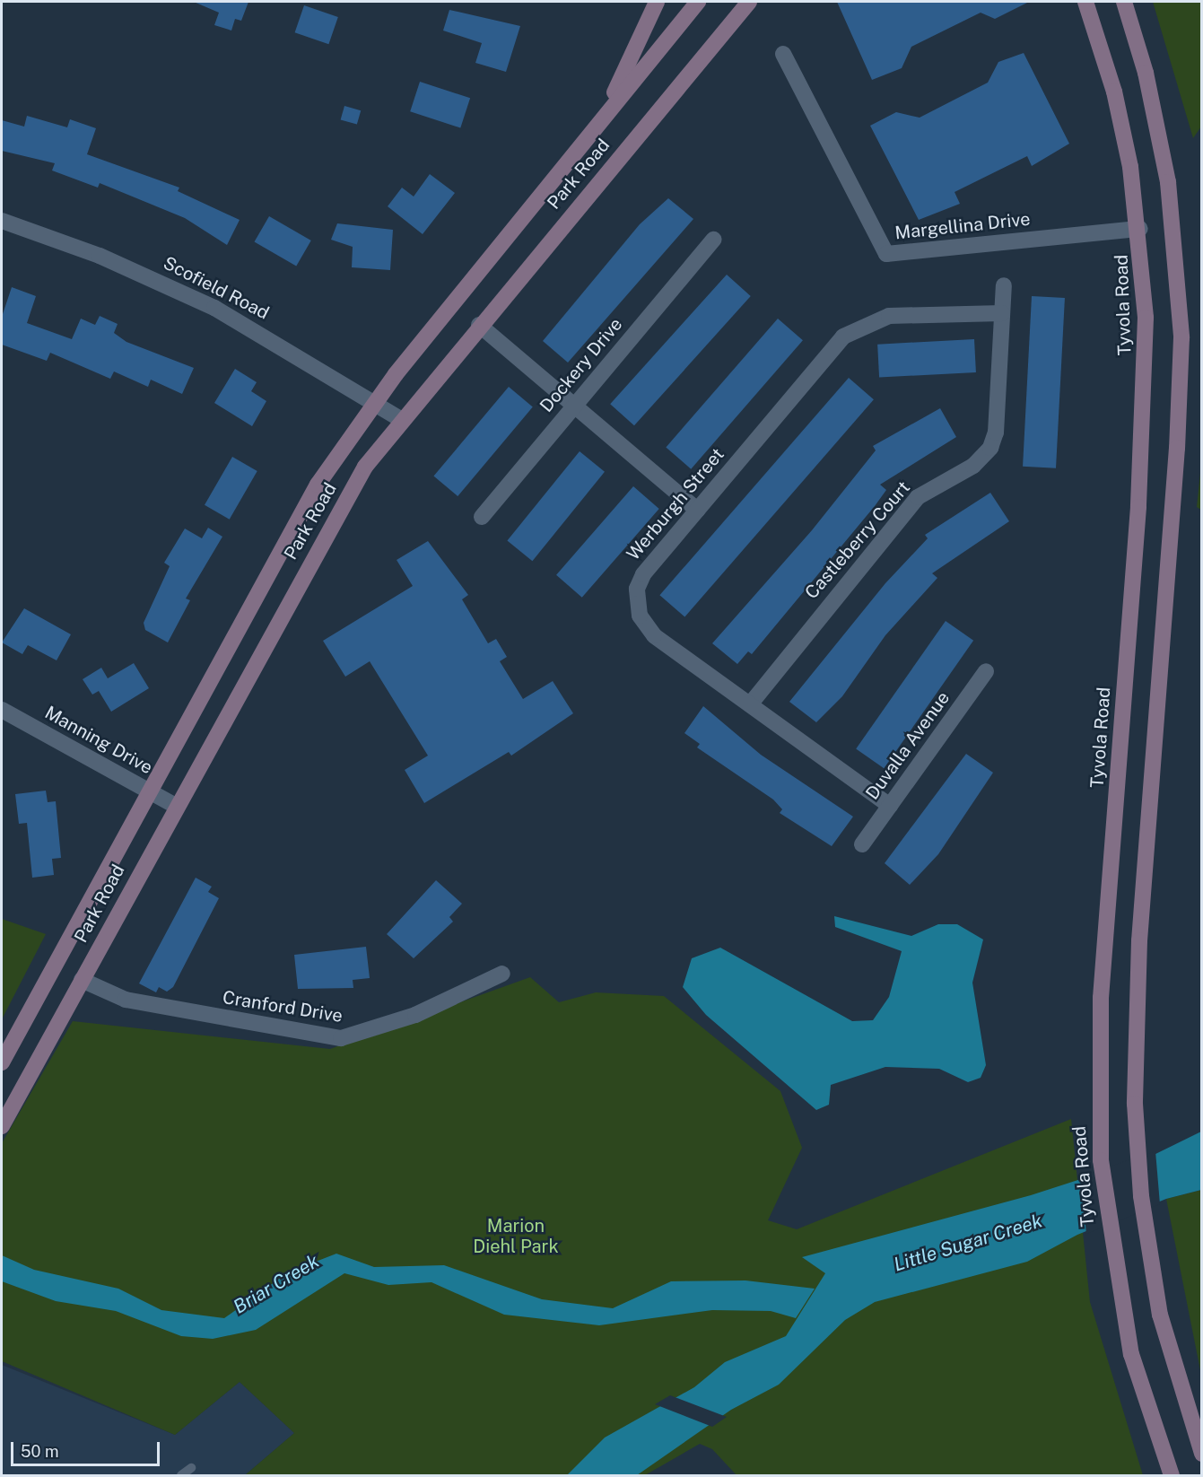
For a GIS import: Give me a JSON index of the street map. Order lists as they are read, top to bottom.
{
  "streets": {
    "main road": ["Park Road", "Tyvola Road"],
    "street": [
      "Margellina Drive",
      "Scofield Road",
      "Dockery Drive",
      "Werburgh Street",
      "Castleberry Court",
      "Manning Drive",
      "Duvalla Avenue",
      "Cranford Drive"
    ]
  },
  "crossings": [
    ["Park Road", "Scofield Road"],
    ["Park Road", "Manning Drive"],
    ["Park Road", "Cranford Drive"],
    ["Margellina Drive", "Tyvola Road"],
    ["Werburgh Street", "Castleberry Court"],
    ["Werburgh Street", "Duvalla Avenue"]
  ],
  "water": ["Little Sugar Creek", "Briar Creek"],
  "parks": ["Marion Diehl Park"],
  "scale_bar": "50 m"
}
